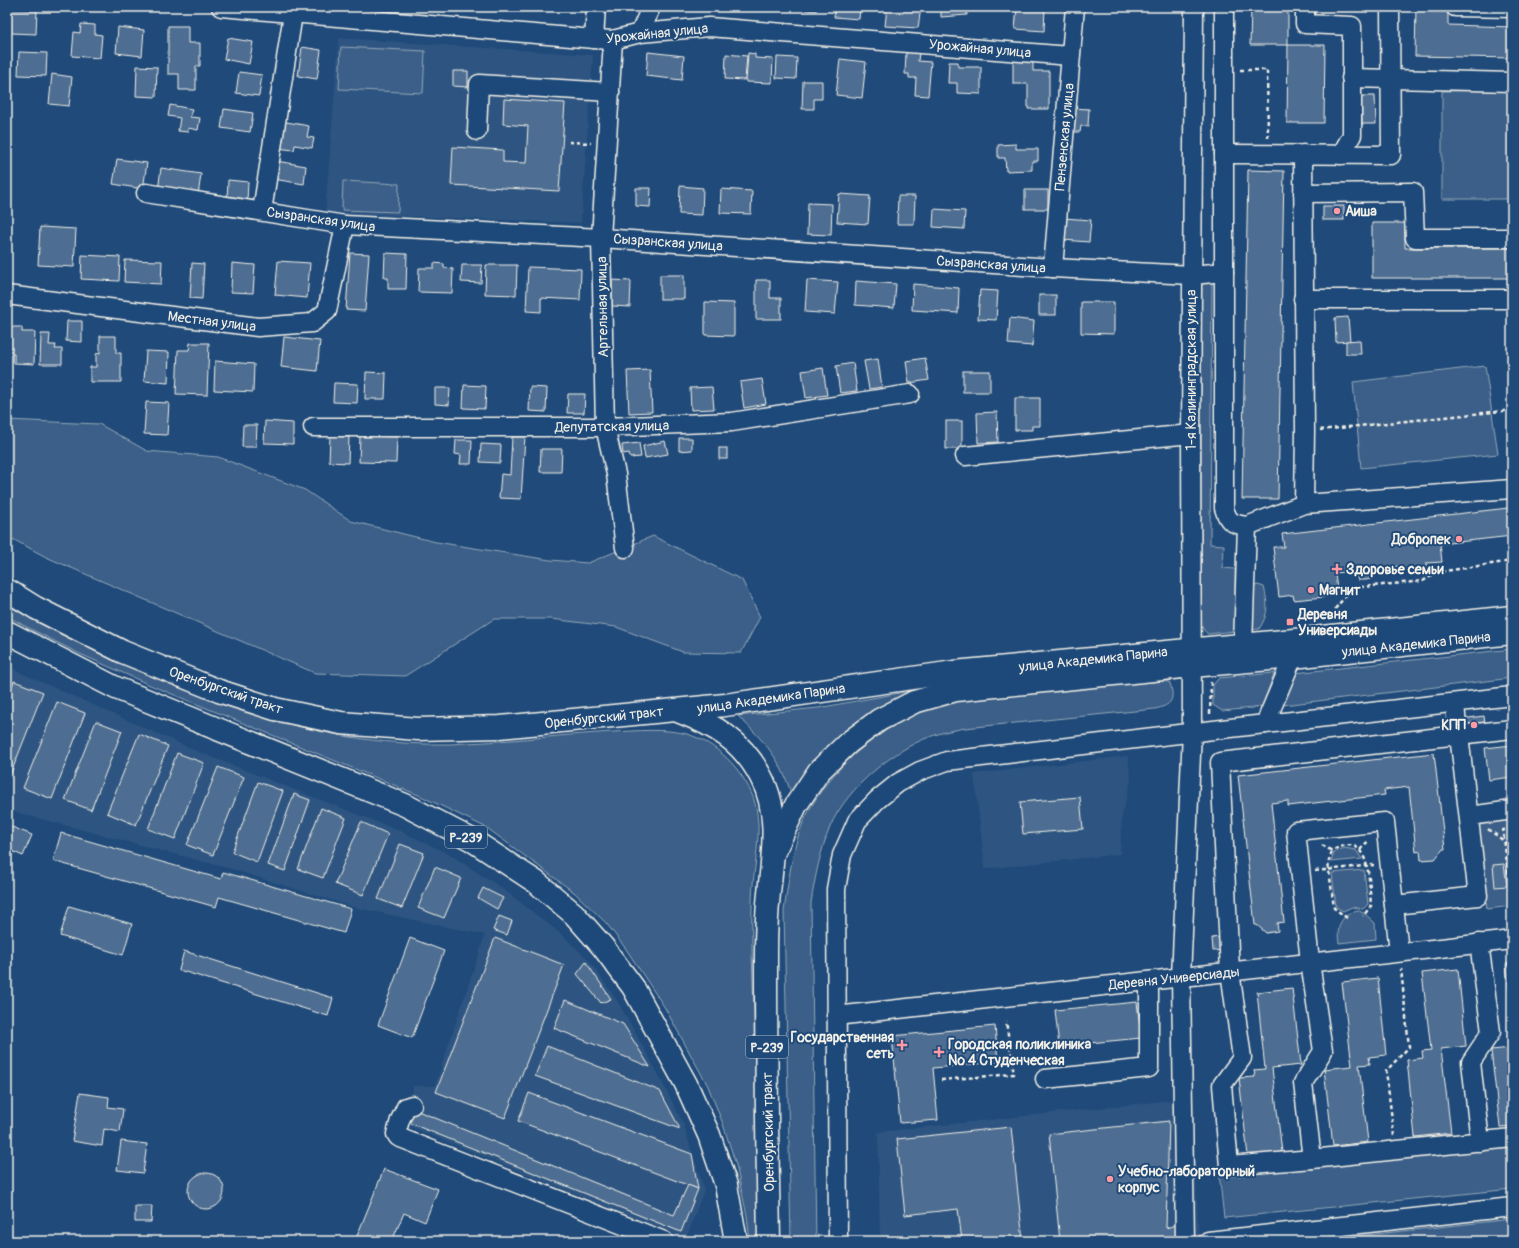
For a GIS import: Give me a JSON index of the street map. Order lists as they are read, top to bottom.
{
  "streets": {
    "main road": ["улица Академика Парина", "Оренбургский тракт", "Р-239"],
    "street": [
      "Урожайная улица",
      "Пензенская улица",
      "Сызранская улица",
      "Артельная улица",
      "Местная улица",
      "1-я Калининградская улица",
      "Депутатская улица",
      "Деревня Универсиады"
    ]
  },
  "crossings": [
    ["Урожайная улица", "Пензенская улица"],
    ["Урожайная улица", "Артельная улица"],
    ["Пензенская улица", "Сызранская улица"],
    ["Сызранская улица", "Артельная улица"],
    ["Сызранская улица", "Местная улица"],
    ["Сызранская улица", "1-я Калининградская улица"],
    ["Артельная улица", "Депутатская улица"],
    ["1-я Калининградская улица", "улица Академика Парина"],
    ["1-я Калининградская улица", "Деревня Универсиады"],
    ["улица Академика Парина", "Оренбургский тракт"]
  ],
  "places": {
    "other": [
      "Аиша",
      "Добропек",
      "Магнит",
      "КПП",
      "Учебно-лабораторный корпус"
    ],
    "health": ["Здоровье семьи", "Государственная сеть", "Городская поликлиника № 4 Студенческая"],
    "transit": ["Деревня Универсиады"]
  }
}
